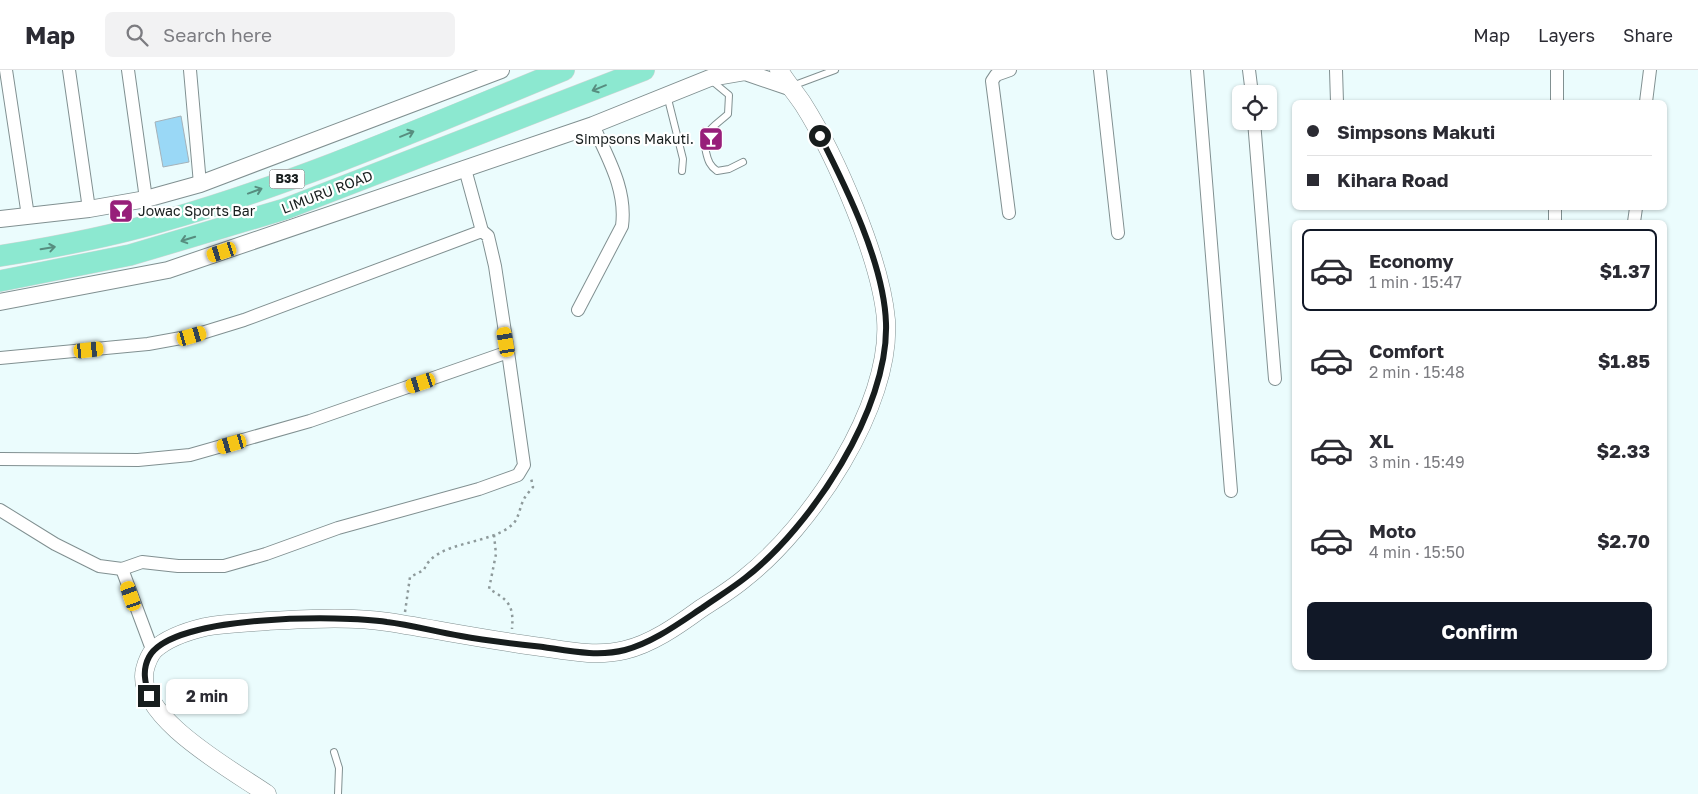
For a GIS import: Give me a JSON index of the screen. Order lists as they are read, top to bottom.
{
  "streets": {
    "highway": ["B33", "LIMURU ROAD"]
  },
  "places": {
    "bar": ["Simpsons Makuti.", "Jowac Sports Bar"]
  },
  "page": {
    "header": "Map",
    "search": "Search here",
    "nav": ["Map", "Layers", "Share"],
    "banner": ["Simpsons Makuti", "Kihara Road"],
    "list": [
      {
        "name": "Economy",
        "note": "1 min · 15:47",
        "value": "$1.37"
      },
      {
        "name": "Comfort",
        "note": "2 min · 15:48",
        "value": "$1.85"
      },
      {
        "name": "XL",
        "note": "3 min · 15:49",
        "value": "$2.33"
      },
      {
        "name": "Moto",
        "note": "4 min · 15:50",
        "value": "$2.70"
      }
    ],
    "buttons": "Confirm",
    "bubble": "2 min"
  }
}
